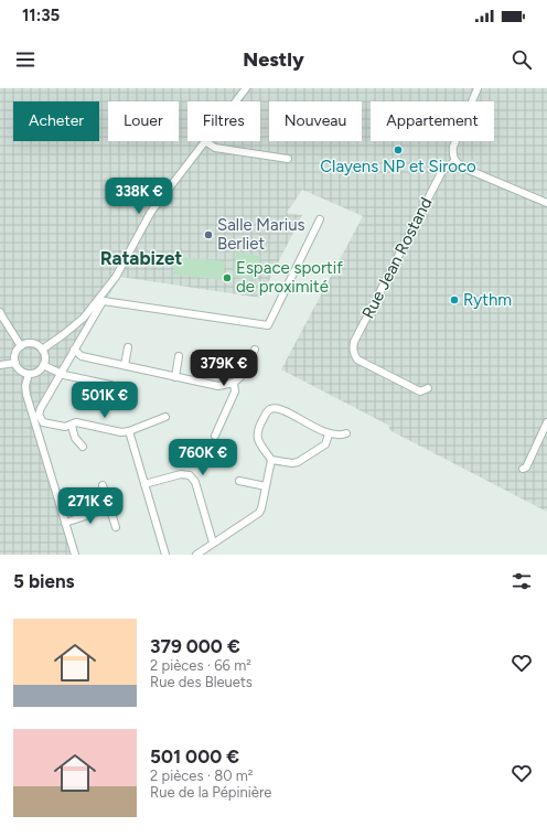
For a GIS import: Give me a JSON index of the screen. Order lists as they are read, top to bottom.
{
  "streets": {
    "street": ["Rue Jean Rostand"]
  },
  "districts": ["Ratabizet"],
  "places": [
    "Clayens NP et Siroco",
    "Salle Marius Berliet",
    "Espace sportif de proximité",
    "Rythm"
  ],
  "page": {
    "status": "11:35",
    "header": "Nestly",
    "chip": [
      "Acheter",
      "Louer",
      "Filtres",
      "Nouveau",
      "Appartement"
    ],
    "price": [
      "338K €",
      "379K €",
      "501K €",
      "760K €",
      "271K €"
    ],
    "heading": "5 biens",
    "list": [
      {
        "name": "379 000 €",
        "note": "2 pièces · 66 m² · Rue des Bleuets"
      },
      {
        "name": "501 000 €",
        "note": "2 pièces · 80 m² · Rue de la Pépinière"
      }
    ]
  }
}
